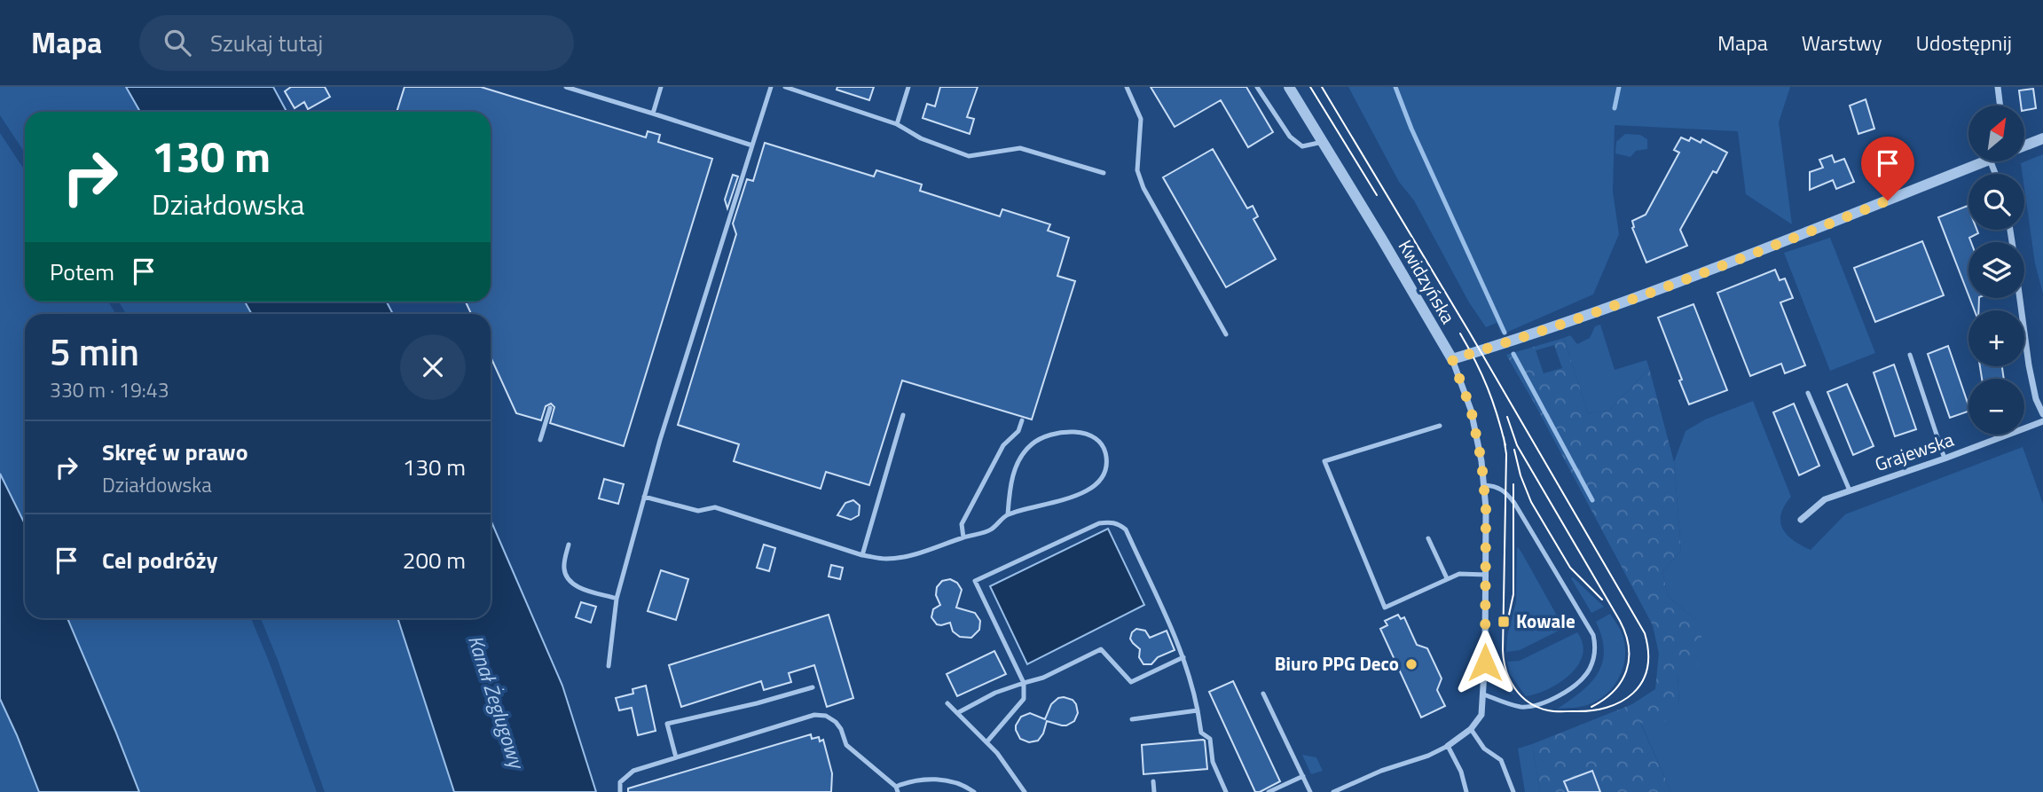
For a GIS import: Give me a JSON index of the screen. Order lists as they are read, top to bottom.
{
  "streets": {
    "street": ["Kwidzyńska", "Grajewska"]
  },
  "water": ["Kanał Żeglugowy"],
  "places": {
    "transit": ["Kowale"],
    "other": ["Biuro PPG Deco"]
  },
  "north": "top right",
  "page": {
    "header": "Mapa",
    "search": "Szukaj tutaj",
    "nav": ["Mapa", "Warstwy", "Udostępnij"],
    "map_buttons": ["+", "−"],
    "turn": ["130 m", "Działdowska"],
    "then": "Potem",
    "heading": ["5 min", "330 m · 19:43"],
    "list": [
      {
        "name": "Skręć w prawo",
        "note": "Działdowska",
        "value": "130 m"
      },
      {
        "name": "Cel podróży",
        "value": "200 m"
      }
    ]
  }
}
